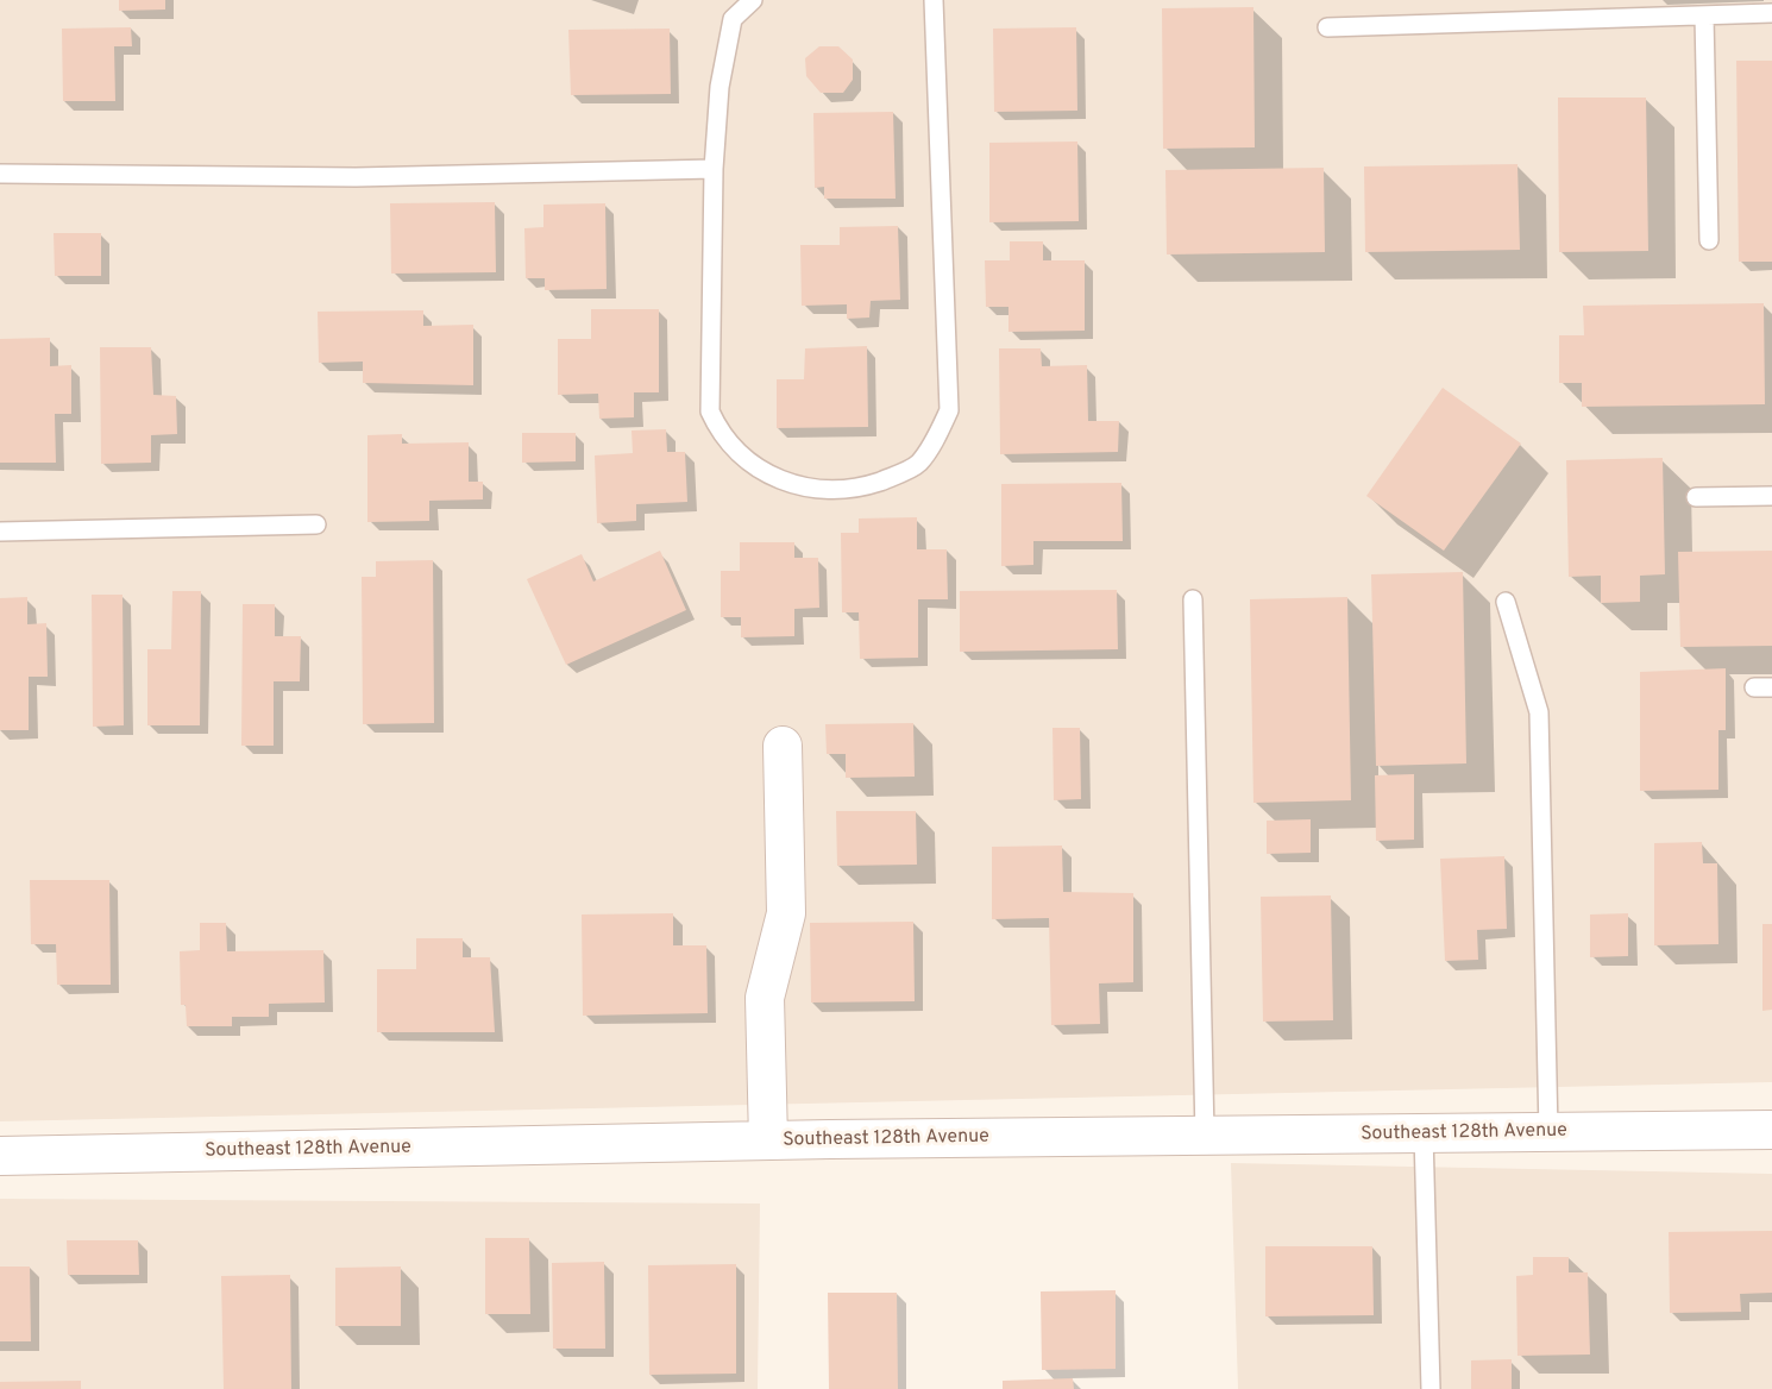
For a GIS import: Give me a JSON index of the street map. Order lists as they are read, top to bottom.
{
  "streets": {
    "street": ["Southeast 128th Avenue"]
  }
}
